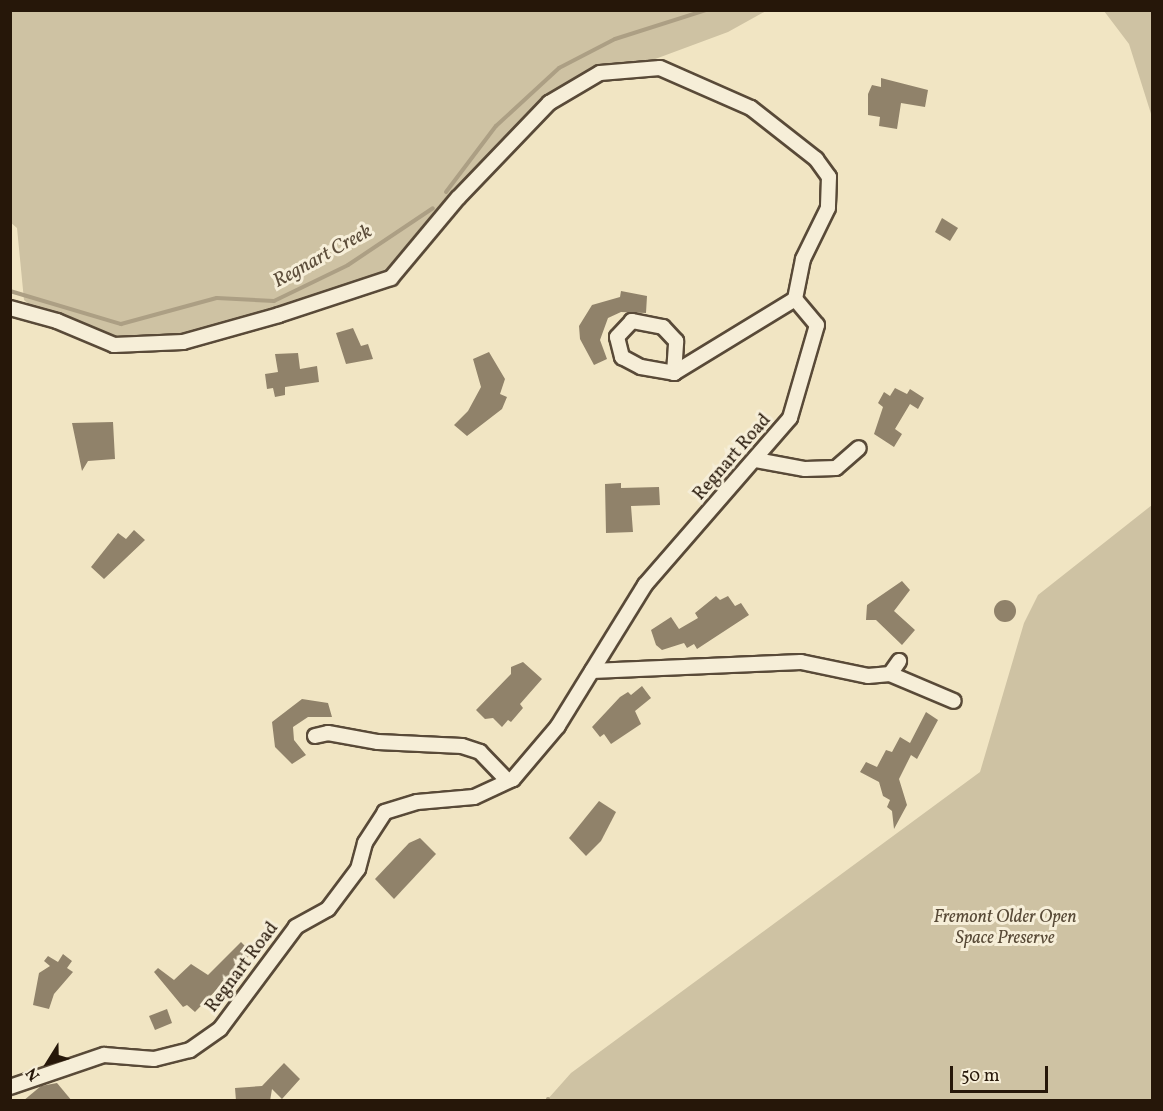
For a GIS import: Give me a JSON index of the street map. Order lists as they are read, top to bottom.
{
  "streets": {
    "street": ["Regnart Road"]
  },
  "water": ["Regnart Creek"],
  "parks": ["Fremont Older Open Space Preserve"],
  "scale_bar": "50 m",
  "north": "bottom left"
}
